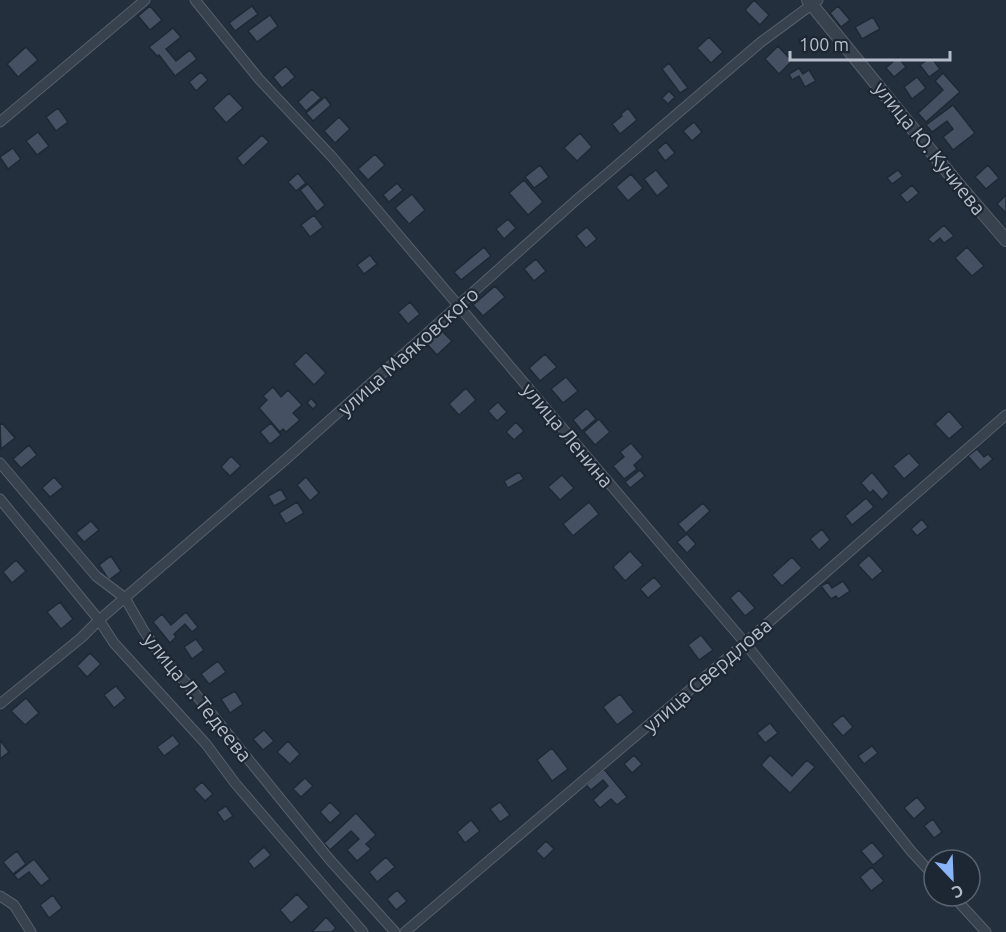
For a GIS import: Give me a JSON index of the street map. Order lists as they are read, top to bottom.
{
  "streets": {
    "street": [
      "улица Ю. Кучиева",
      "улица Маяковского",
      "улица Ленина",
      "улица Свердлова",
      "улица Л. Тедеева"
    ]
  },
  "crossings": [
    ["улица Ю. Кучиева", "улица Маяковского"],
    ["улица Маяковского", "улица Ленина"],
    ["улица Маяковского", "улица Л. Тедеева"],
    ["улица Ленина", "улица Свердлова"]
  ],
  "scale_bar": "100 m",
  "north": "bottom right"
}
